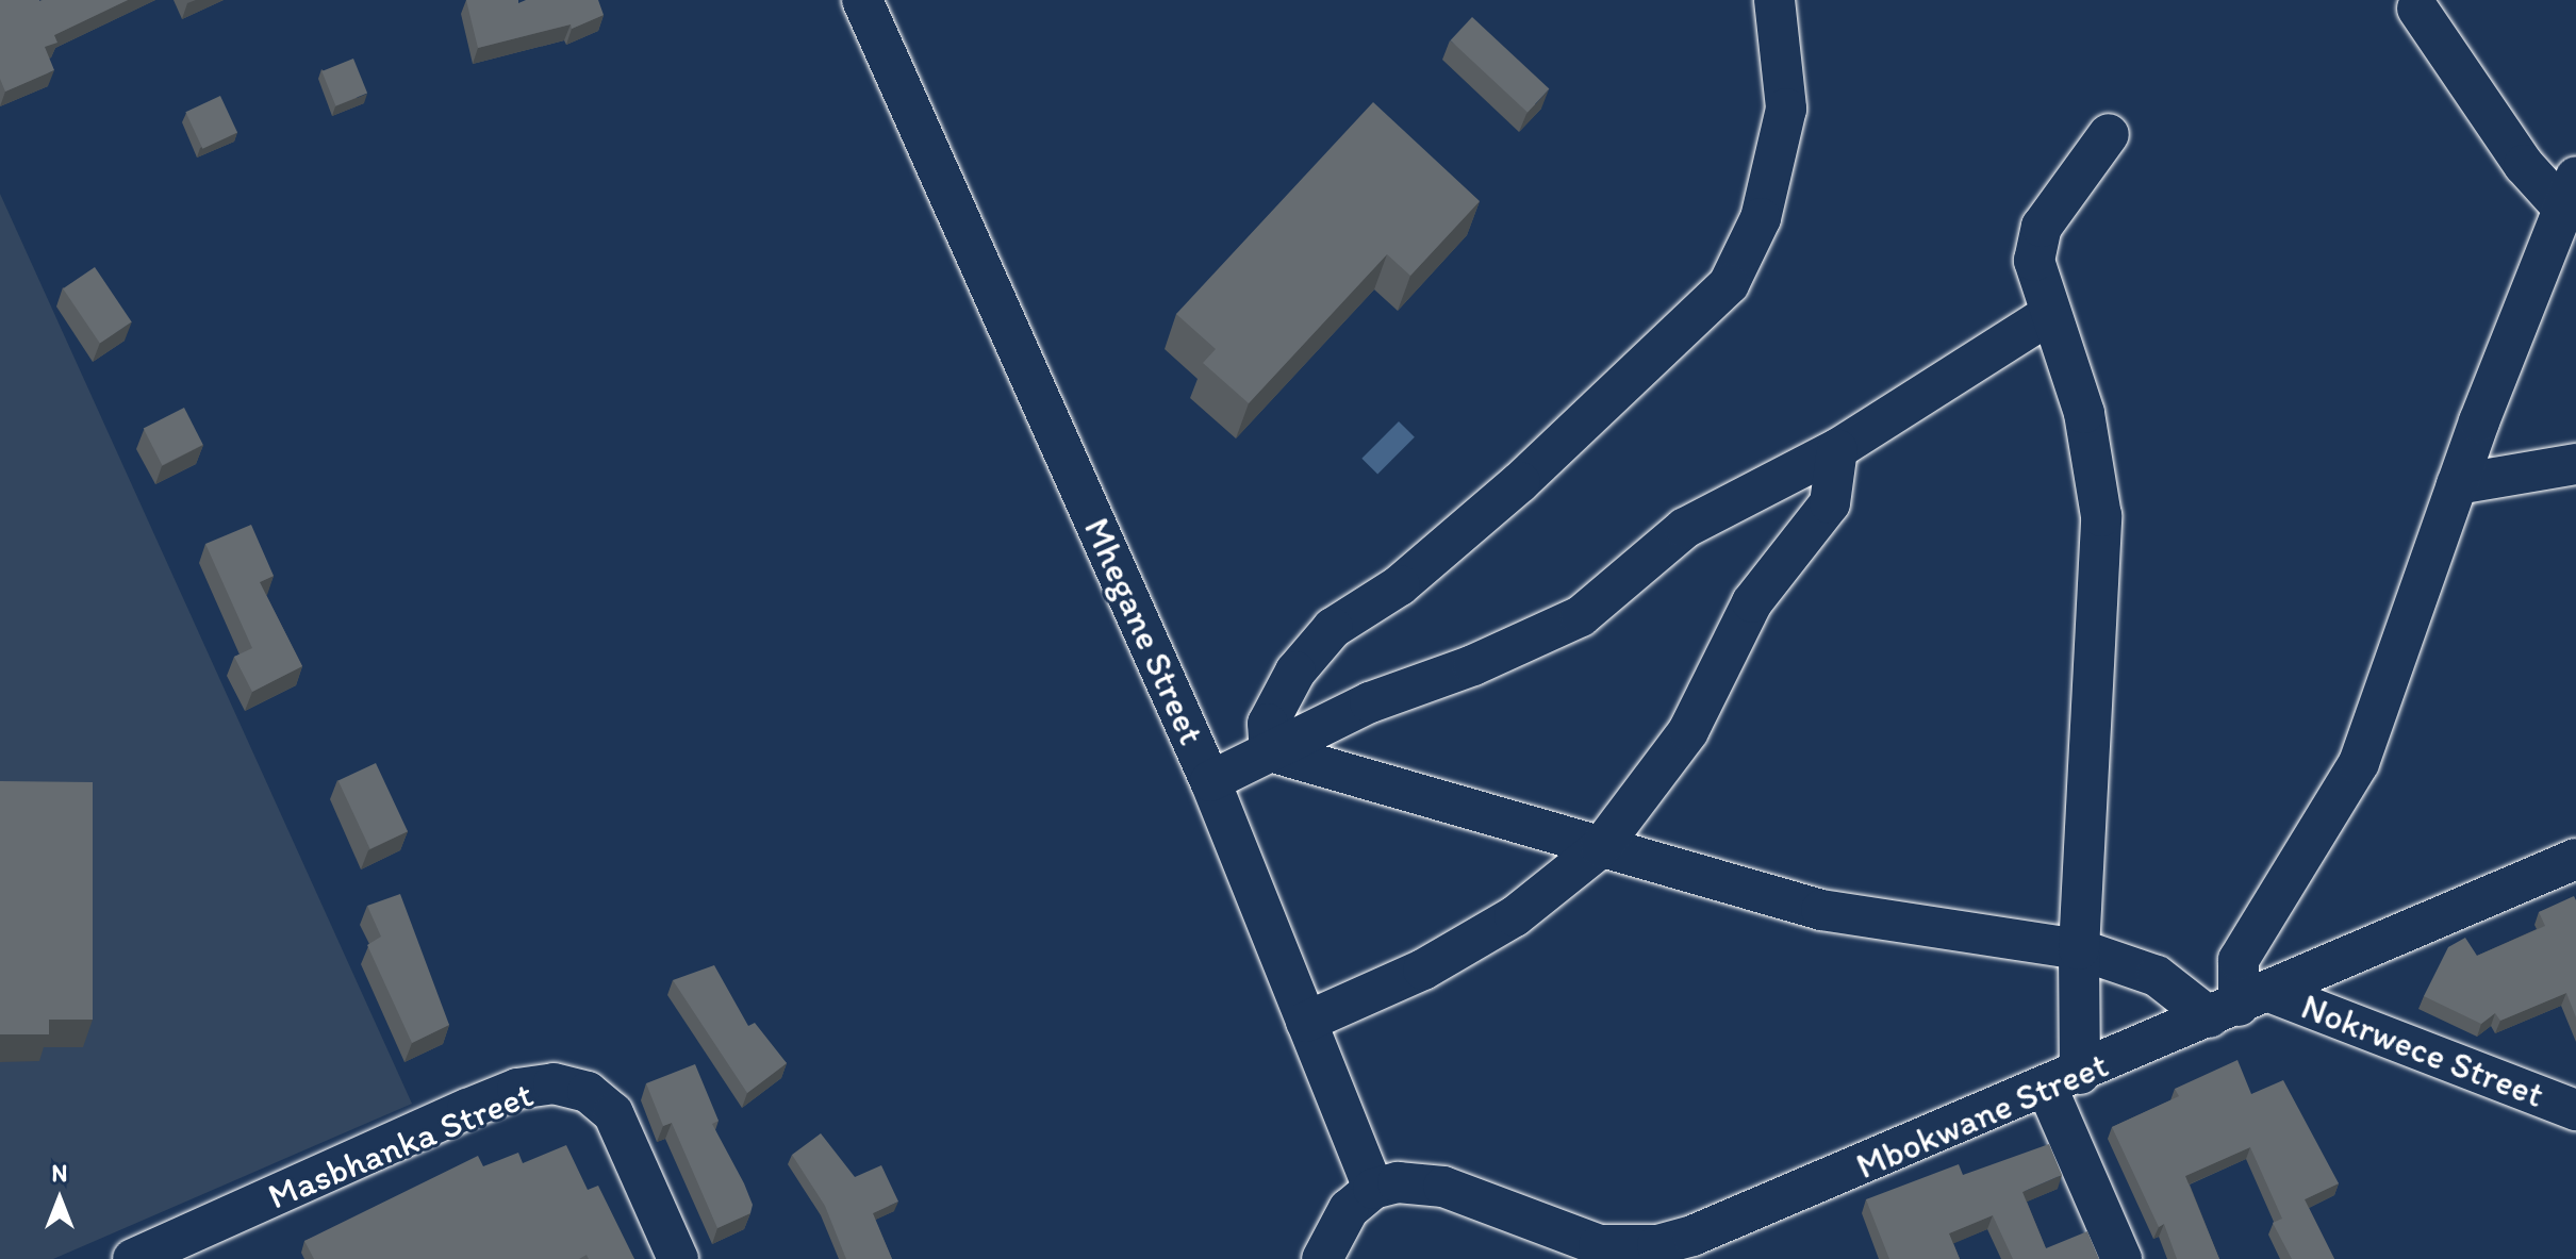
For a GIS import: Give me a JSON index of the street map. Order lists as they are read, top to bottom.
{
  "streets": {
    "street": [
      "Mhegane Street",
      "Nokrwece Street",
      "Mbokwane Street",
      "Masbhanka Street"
    ]
  },
  "crossings": [
    ["Mhegane Street", "Mbokwane Street"],
    ["Nokrwece Street", "Mbokwane Street"]
  ],
  "north": "top"
}
